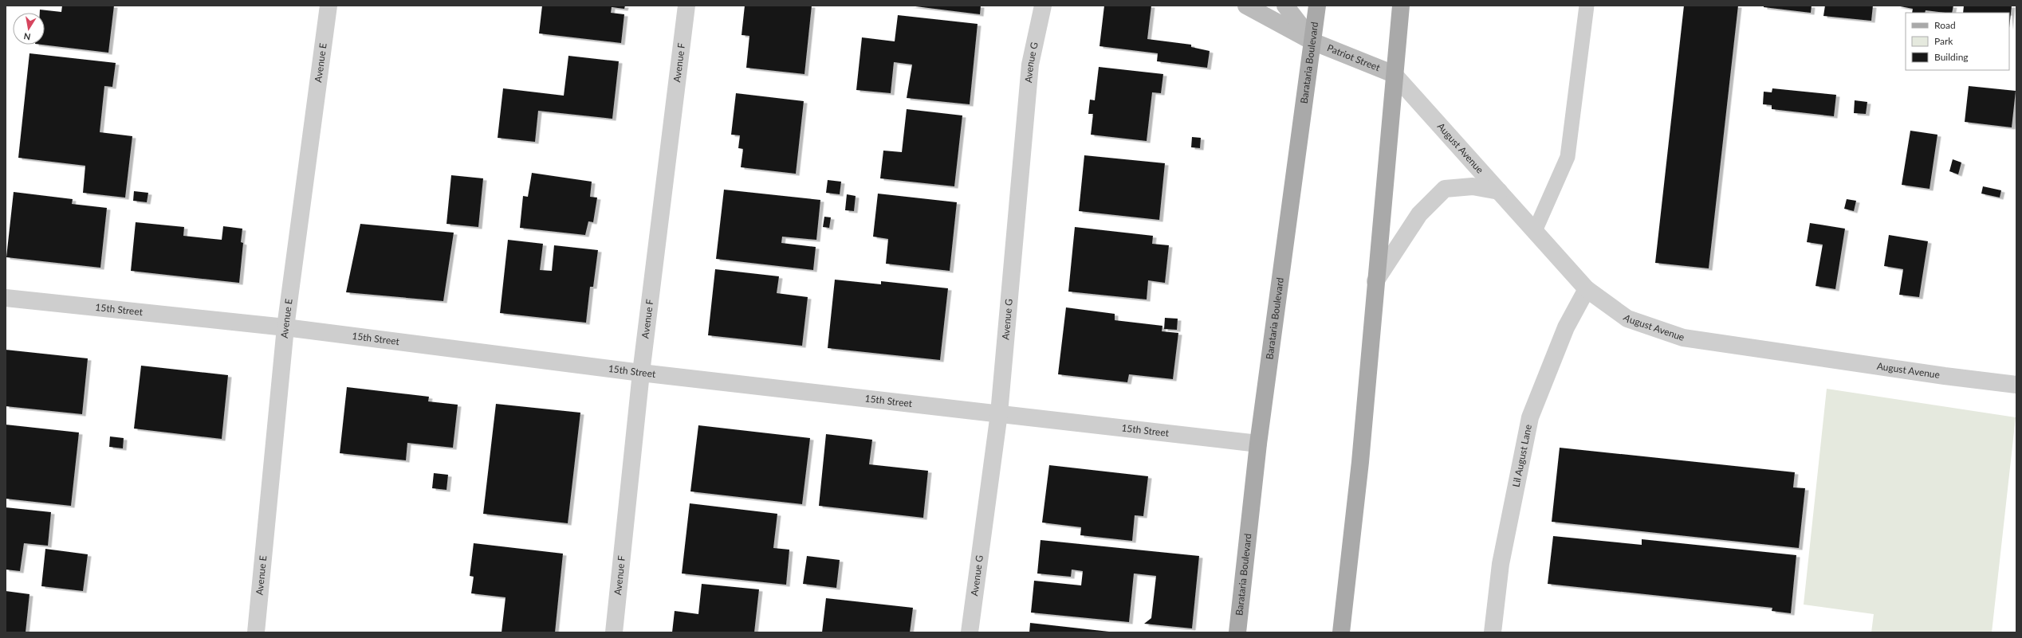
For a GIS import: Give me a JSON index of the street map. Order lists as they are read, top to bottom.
{
  "streets": {
    "main road": ["Patriot Street", "Barataria Boulevard"],
    "street": [
      "Avenue F",
      "Avenue G",
      "Avenue E",
      "August Avenue",
      "15th Street",
      "Lil August Lane"
    ]
  },
  "crossings": [
    ["Patriot Street", "Barataria Boulevard"],
    ["Patriot Street", "August Avenue"],
    ["Avenue F", "15th Street"],
    ["Avenue G", "15th Street"],
    ["Avenue E", "15th Street"],
    ["Barataria Boulevard", "15th Street"],
    ["August Avenue", "Lil August Lane"]
  ],
  "legend": ["Road", "Park", "Building"],
  "north": "bottom"
}
